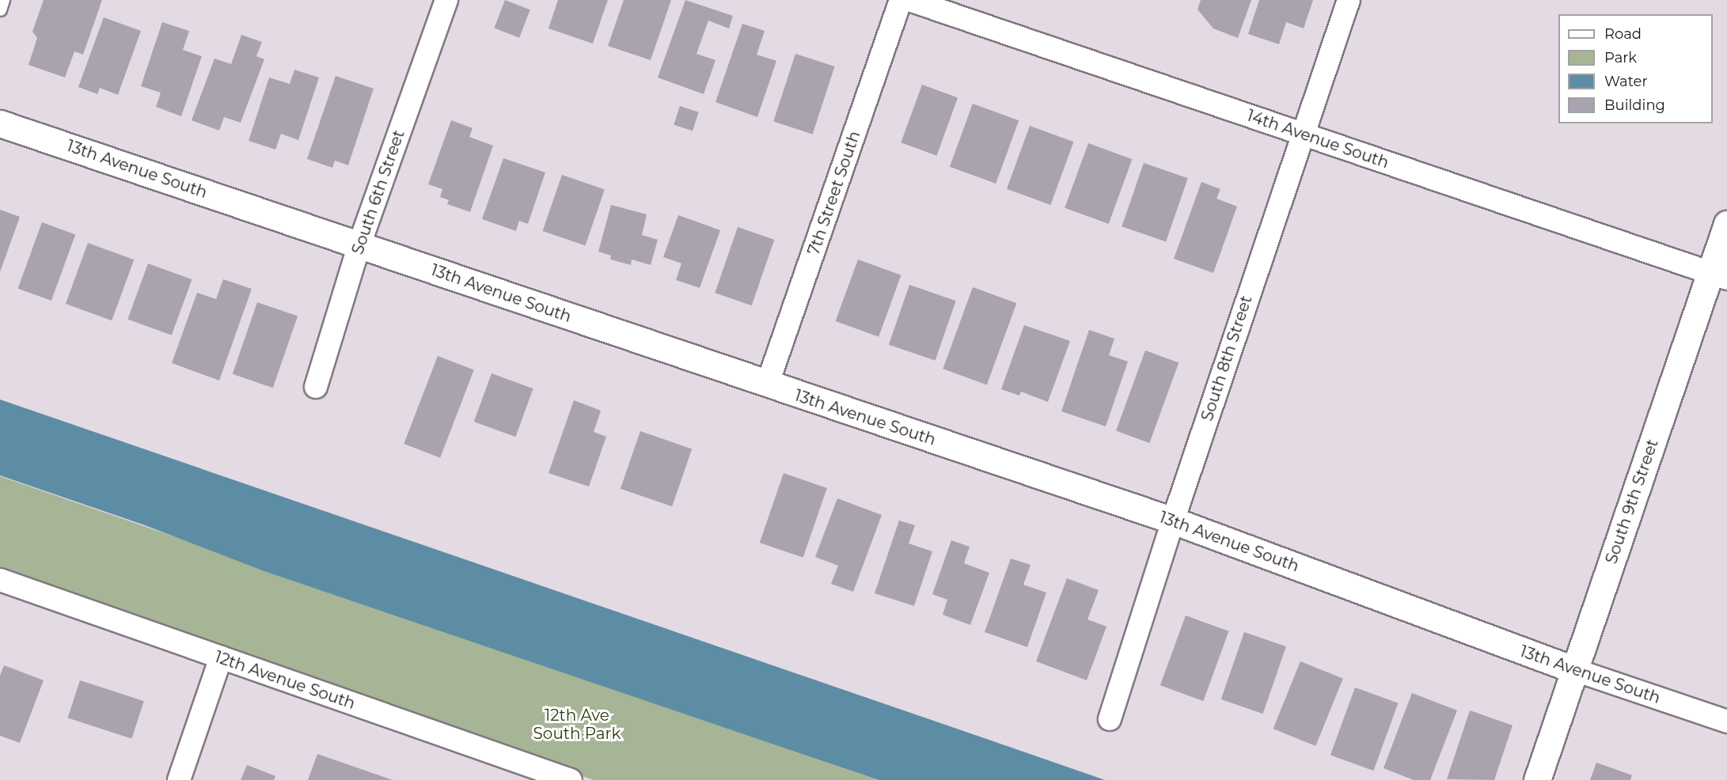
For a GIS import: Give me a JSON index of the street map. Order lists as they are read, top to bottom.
{
  "streets": {
    "street": [
      "14th Avenue South",
      "13th Avenue South",
      "South 6th Street",
      "7th Street South",
      "South 8th Street",
      "South 9th Street",
      "12th Avenue South"
    ]
  },
  "crossings": [
    ["14th Avenue South", "South 8th Street"],
    ["14th Avenue South", "South 9th Street"],
    ["13th Avenue South", "South 6th Street"],
    ["13th Avenue South", "7th Street South"],
    ["13th Avenue South", "South 8th Street"],
    ["13th Avenue South", "South 9th Street"]
  ],
  "parks": ["12th Ave South Park"],
  "legend": [
    "Road",
    "Park",
    "Water",
    "Building"
  ]
}
